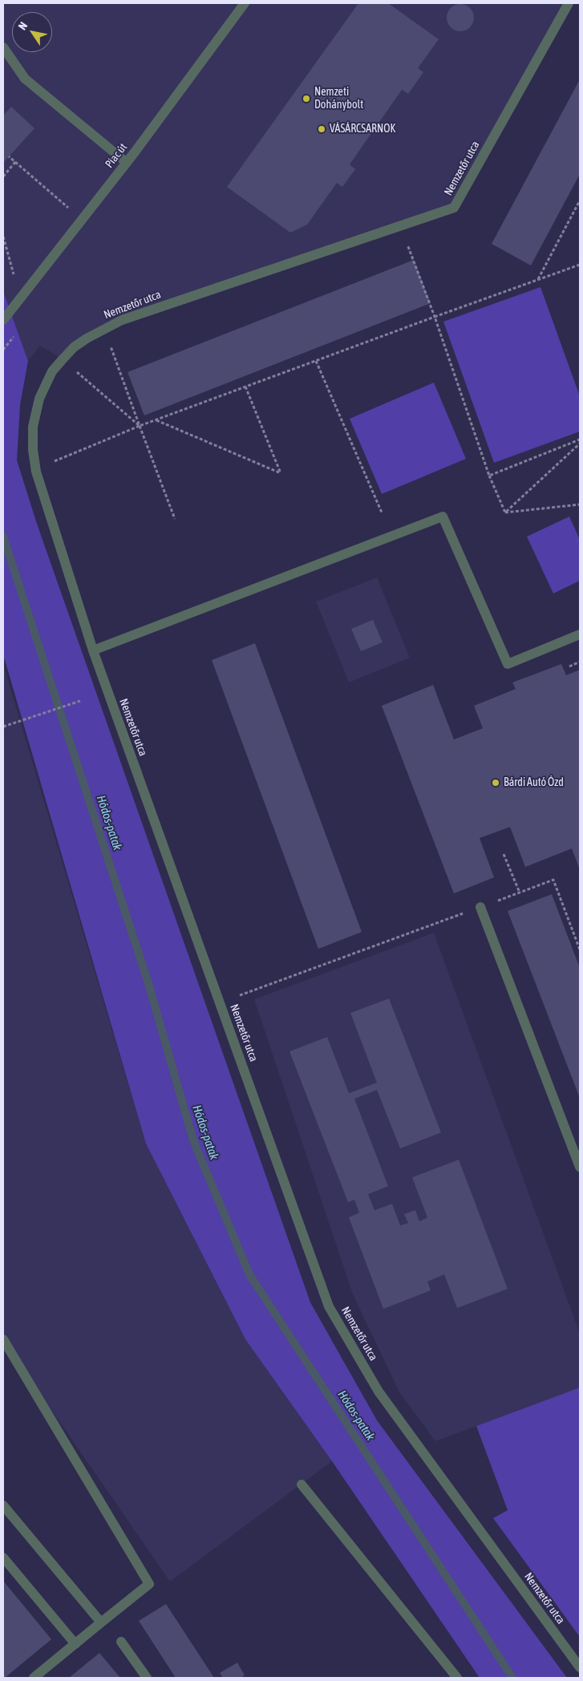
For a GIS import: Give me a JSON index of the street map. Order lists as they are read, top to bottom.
{
  "streets": {
    "street": ["Piac út", "Nemzetőr utca"]
  },
  "water": ["Hódos-patak"],
  "places": ["Nemzeti Dohánybolt", "VÁSÁRCSARNOK", "Bárdi Autó Ózd"],
  "north": "top left"
}
